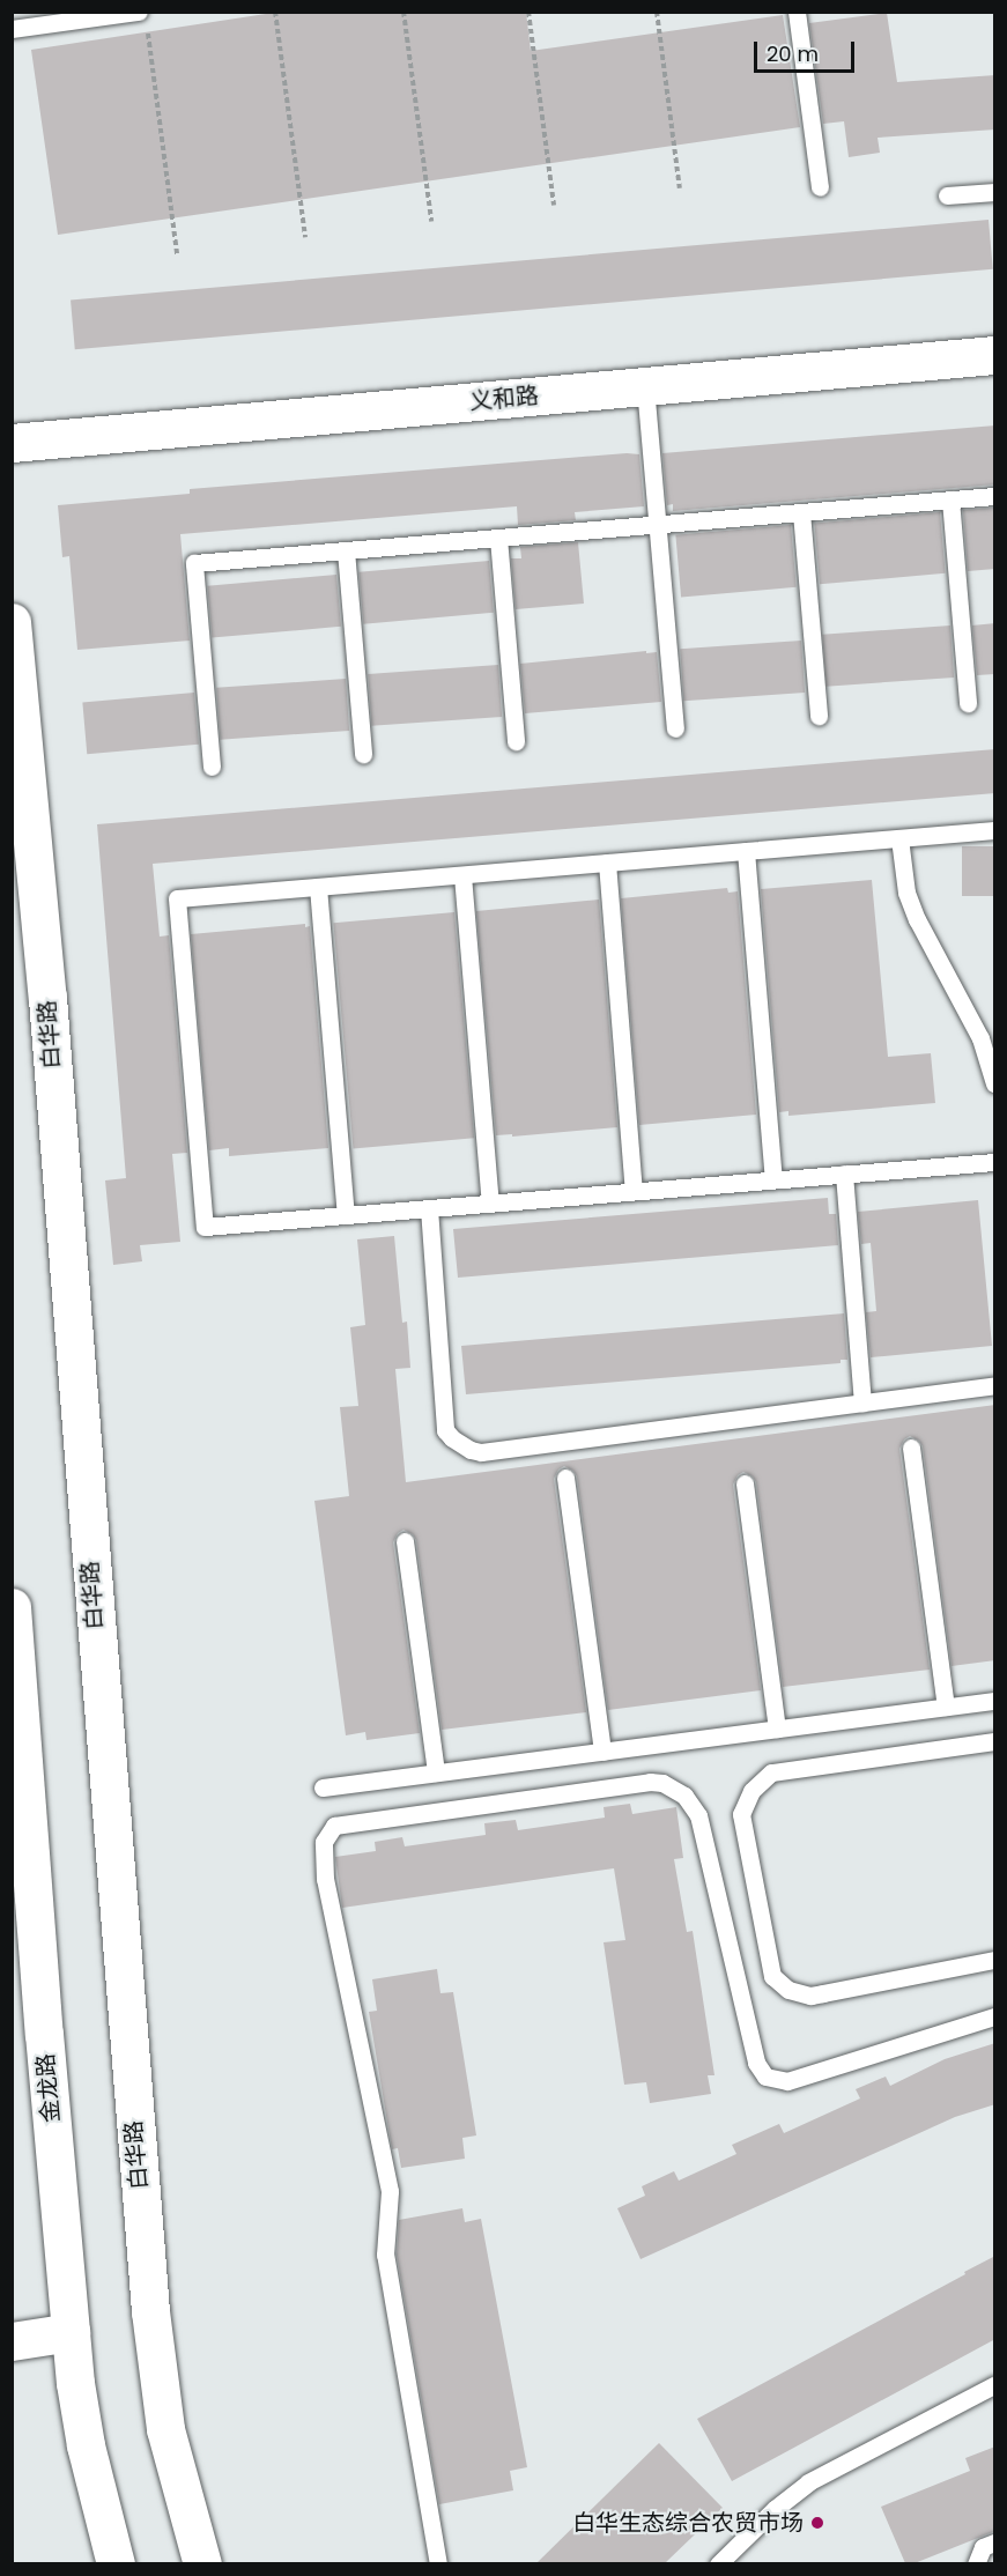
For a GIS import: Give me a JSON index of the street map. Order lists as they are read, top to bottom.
{
  "streets": {
    "main road": ["义和路", "白华路", "金龙路"]
  },
  "places": ["白华生态综合农贸市场"],
  "scale_bar": "20 m"
}
